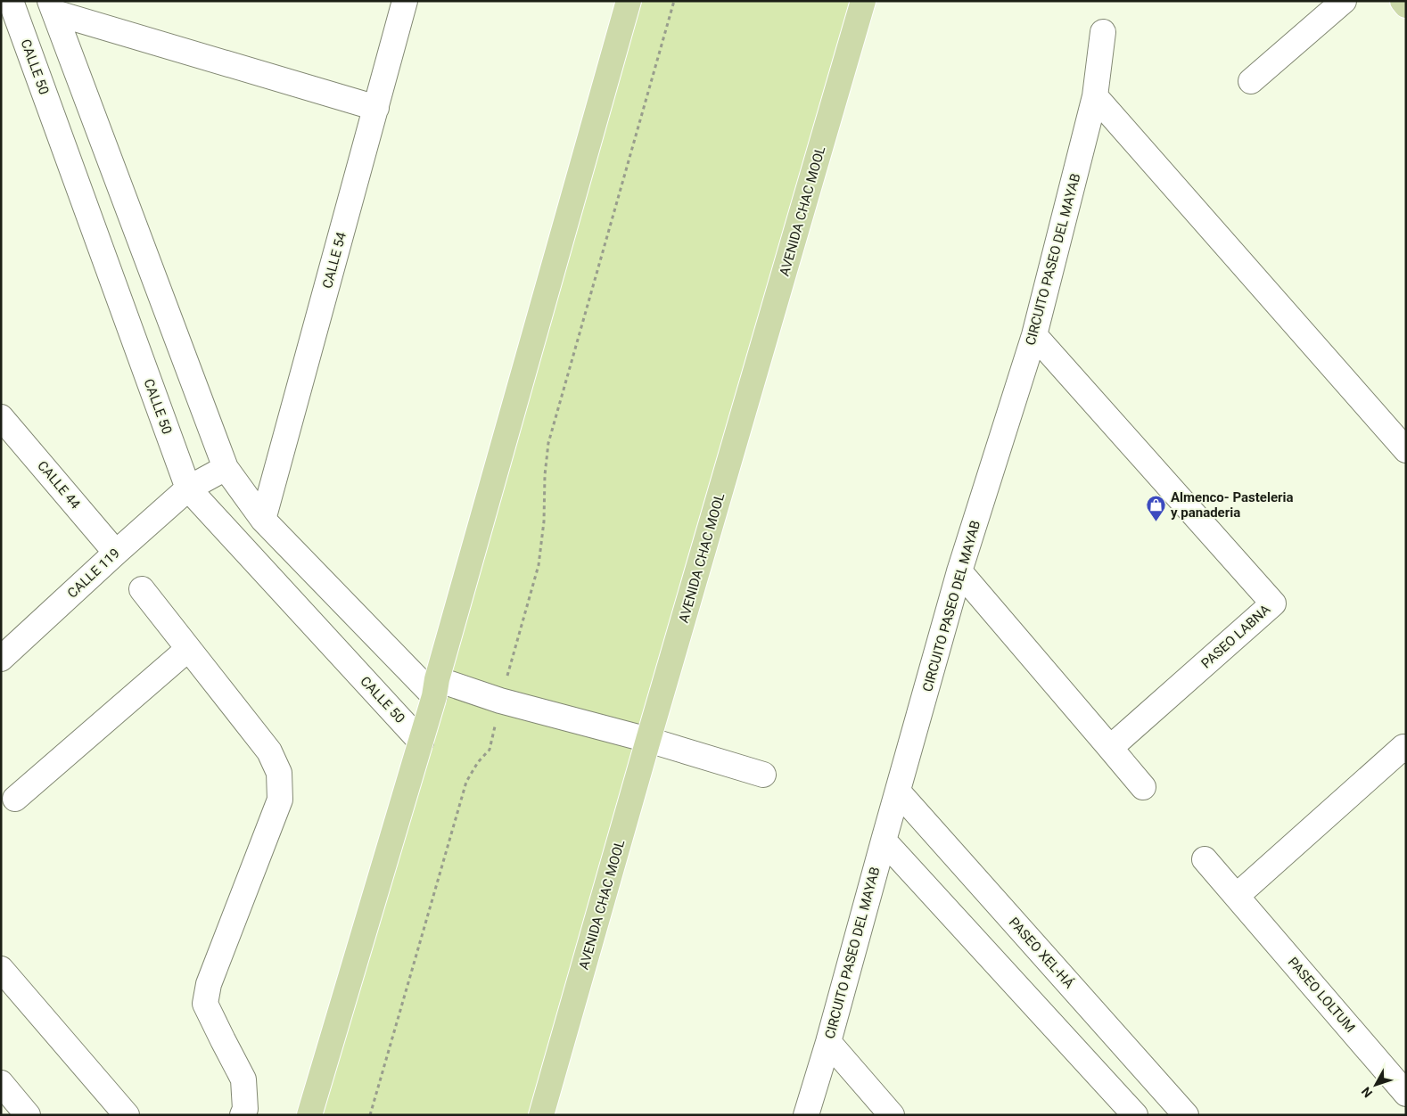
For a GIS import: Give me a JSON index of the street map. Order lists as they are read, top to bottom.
{
  "streets": {
    "main road": ["AVENIDA CHAC MOOL"],
    "street": [
      "CALLE 50",
      "CIRCUITO PASEO DEL MAYAB",
      "CALLE 54",
      "CALLE 44",
      "CALLE 119",
      "PASEO LABNA",
      "PASEO XEL-HÁ",
      "PASEO LOLTUM"
    ]
  },
  "crossings": [
    ["CALLE 50", "CALLE 119"],
    ["CIRCUITO PASEO DEL MAYAB", "PASEO LABNA"],
    ["CIRCUITO PASEO DEL MAYAB", "PASEO XEL-HÁ"],
    ["CALLE 44", "CALLE 119"]
  ],
  "places": {
    "shop": ["Almenco- Pasteleria y panaderia"]
  },
  "north": "bottom left"
}
